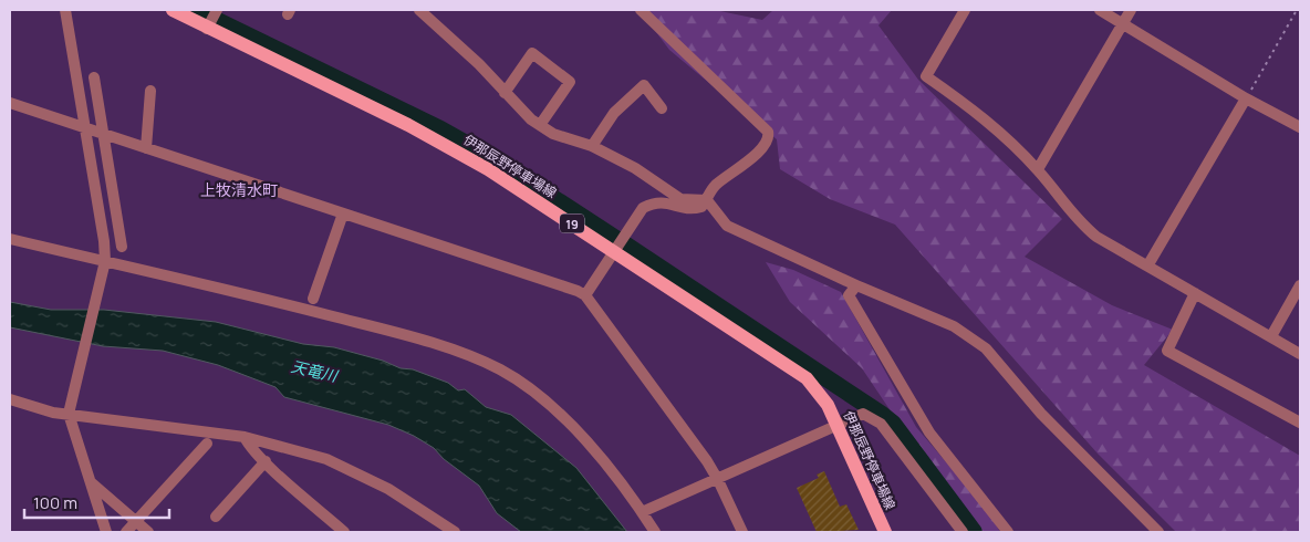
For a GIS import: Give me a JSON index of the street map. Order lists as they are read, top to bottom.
{
  "streets": {
    "main road": ["伊那辰野停車場線", "19"]
  },
  "districts": ["上牧清水町"],
  "water": ["天竜川"],
  "scale_bar": "100 m"
}
